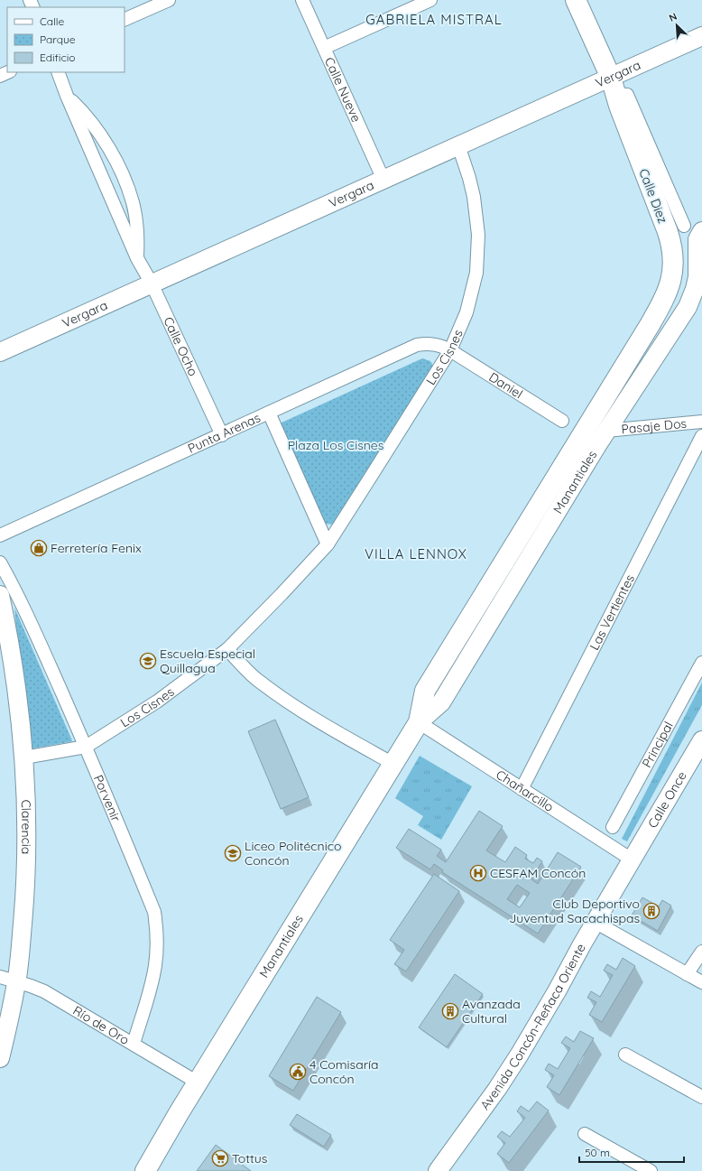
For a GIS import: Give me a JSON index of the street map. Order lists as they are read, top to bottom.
{
  "streets": {
    "main road": ["Calle Diez", "Manantiales"],
    "street": [
      "Vergara",
      "Calle Nueve",
      "Calle Ocho",
      "Los Cisnes",
      "Daniel",
      "Pasaje Dos",
      "Punta Arenas",
      "Las Vertientes",
      "Principal",
      "Chañarcillo",
      "Porvenir",
      "Calle Once",
      "Clarencia",
      "Río de Oro",
      "Avenida Concón-Reñaca Oriente"
    ]
  },
  "crossings": [
    ["Vergara", "Calle Nueve"],
    ["Vergara", "Calle Diez"],
    ["Vergara", "Calle Ocho"],
    ["Vergara", "Los Cisnes"],
    ["Calle Diez", "Manantiales"],
    ["Calle Ocho", "Punta Arenas"],
    ["Los Cisnes", "Daniel"],
    ["Los Cisnes", "Punta Arenas"],
    ["Los Cisnes", "Porvenir"],
    ["Los Cisnes", "Clarencia"],
    ["Daniel", "Punta Arenas"],
    ["Pasaje Dos", "Manantiales"],
    ["Manantiales", "Chañarcillo"],
    ["Manantiales", "Río de Oro"],
    ["Las Vertientes", "Chañarcillo"],
    ["Chañarcillo", "Calle Once"],
    ["Chañarcillo", "Avenida Concón-Reñaca Oriente"],
    ["Porvenir", "Río de Oro"],
    ["Calle Once", "Avenida Concón-Reñaca Oriente"],
    ["Clarencia", "Río de Oro"]
  ],
  "districts": ["GABRIELA MISTRAL", "VILLA LENNOX"],
  "parks": ["Plaza Los Cisnes"],
  "places": {
    "shop": ["Ferretería Fenix"],
    "school or university": ["Escuela Especial Quillagua", "Liceo Politécnico Concón"],
    "hospital": ["CESFAM Concón"],
    "building": ["Club Deportivo Juventud Sacachispas", "Avanzada Cultural"],
    "public building": ["4 Comisaría Concón"],
    "supermarket": ["Tottus"]
  },
  "legend": ["Calle", "Parque", "Edificio"],
  "scale_bar": "50 m",
  "north": "top left"
}
